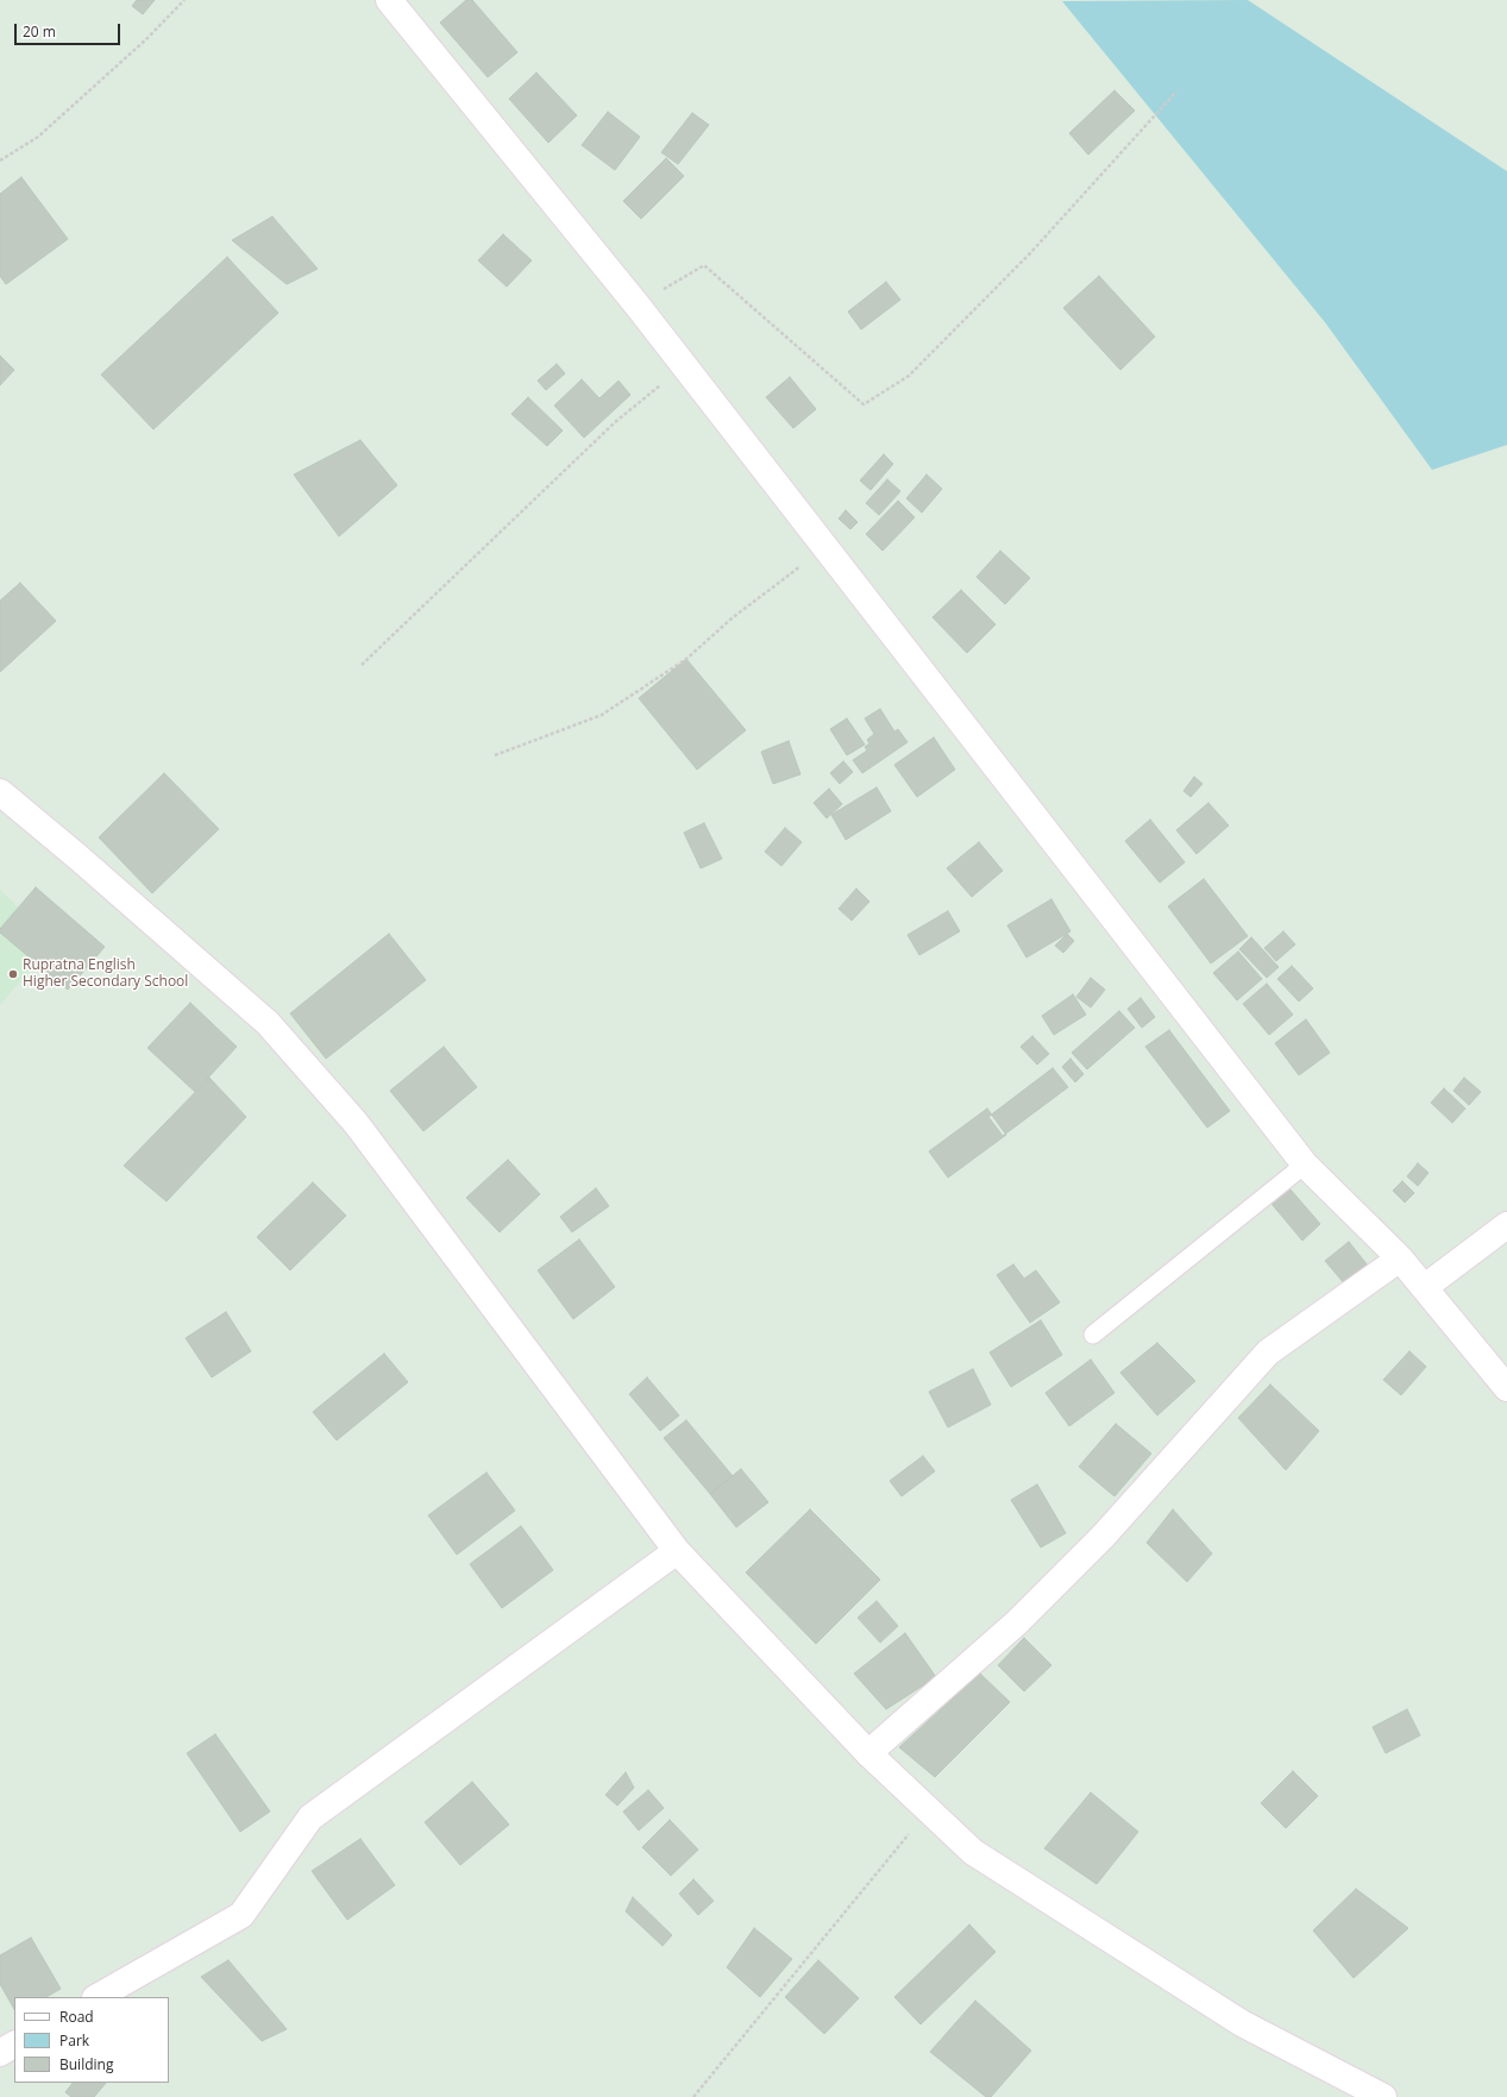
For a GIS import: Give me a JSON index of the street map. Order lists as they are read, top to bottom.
{
  "places": ["Rupratna English Higher Secondary School"],
  "legend": ["Road", "Park", "Building"],
  "scale_bar": "20 m"
}
